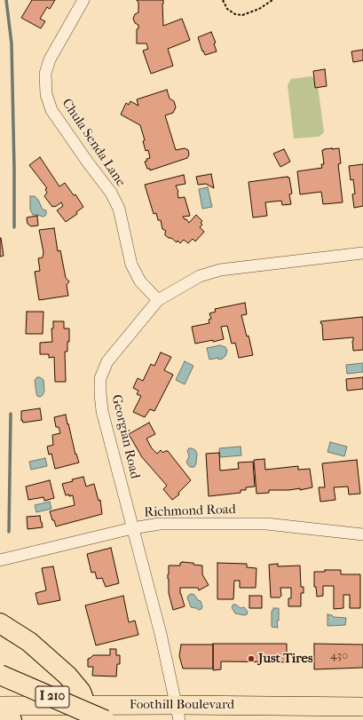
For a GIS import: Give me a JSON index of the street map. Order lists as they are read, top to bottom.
{
  "streets": {
    "highway": ["I 210"],
    "main road": ["Foothill Boulevard"],
    "street": ["Chula Senda Lane", "Georgian Road", "Richmond Road"]
  },
  "crossings": [
    ["Chula Senda Lane", "Georgian Road"],
    ["Georgian Road", "Richmond Road"],
    ["Georgian Road", "Foothill Boulevard"]
  ],
  "places": ["Just Tires"],
  "house_numbers": ["430"]
}
